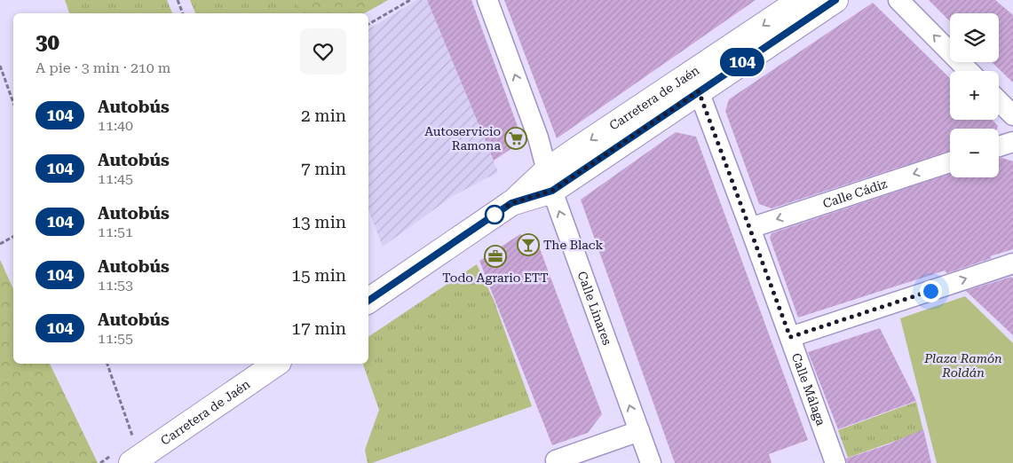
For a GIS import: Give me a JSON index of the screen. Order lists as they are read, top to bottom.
{
  "streets": {
    "main road": ["Carretera de Jaén"],
    "street": ["Calle Cádiz", "Calle Linares", "Calle Málaga"]
  },
  "crossings": [
    ["Carretera de Jaén", "Calle Linares"],
    ["Carretera de Jaén", "Calle Málaga"],
    ["Calle Cádiz", "Calle Málaga"]
  ],
  "one_way": ["Calle Linares"],
  "parks": ["Plaza Ramón Roldán"],
  "places": {
    "supermarket": ["Autoservicio Ramona"],
    "bar": ["The Black"],
    "office": ["Todo Agrario ETT"]
  },
  "lines": ["bus line 104"],
  "page": {
    "on_map": "104",
    "map_buttons": ["+", "−"],
    "heading": ["30", "A pie · 3 min · 210 m"],
    "list": [
      {
        "mark": "104",
        "name": "Autobús",
        "note": "11:40",
        "value": "2 min"
      },
      {
        "mark": "104",
        "name": "Autobús",
        "note": "11:45",
        "value": "7 min"
      },
      {
        "mark": "104",
        "name": "Autobús",
        "note": "11:51",
        "value": "13 min"
      },
      {
        "mark": "104",
        "name": "Autobús",
        "note": "11:53",
        "value": "15 min"
      },
      {
        "mark": "104",
        "name": "Autobús",
        "note": "11:55",
        "value": "17 min"
      }
    ]
  }
}
